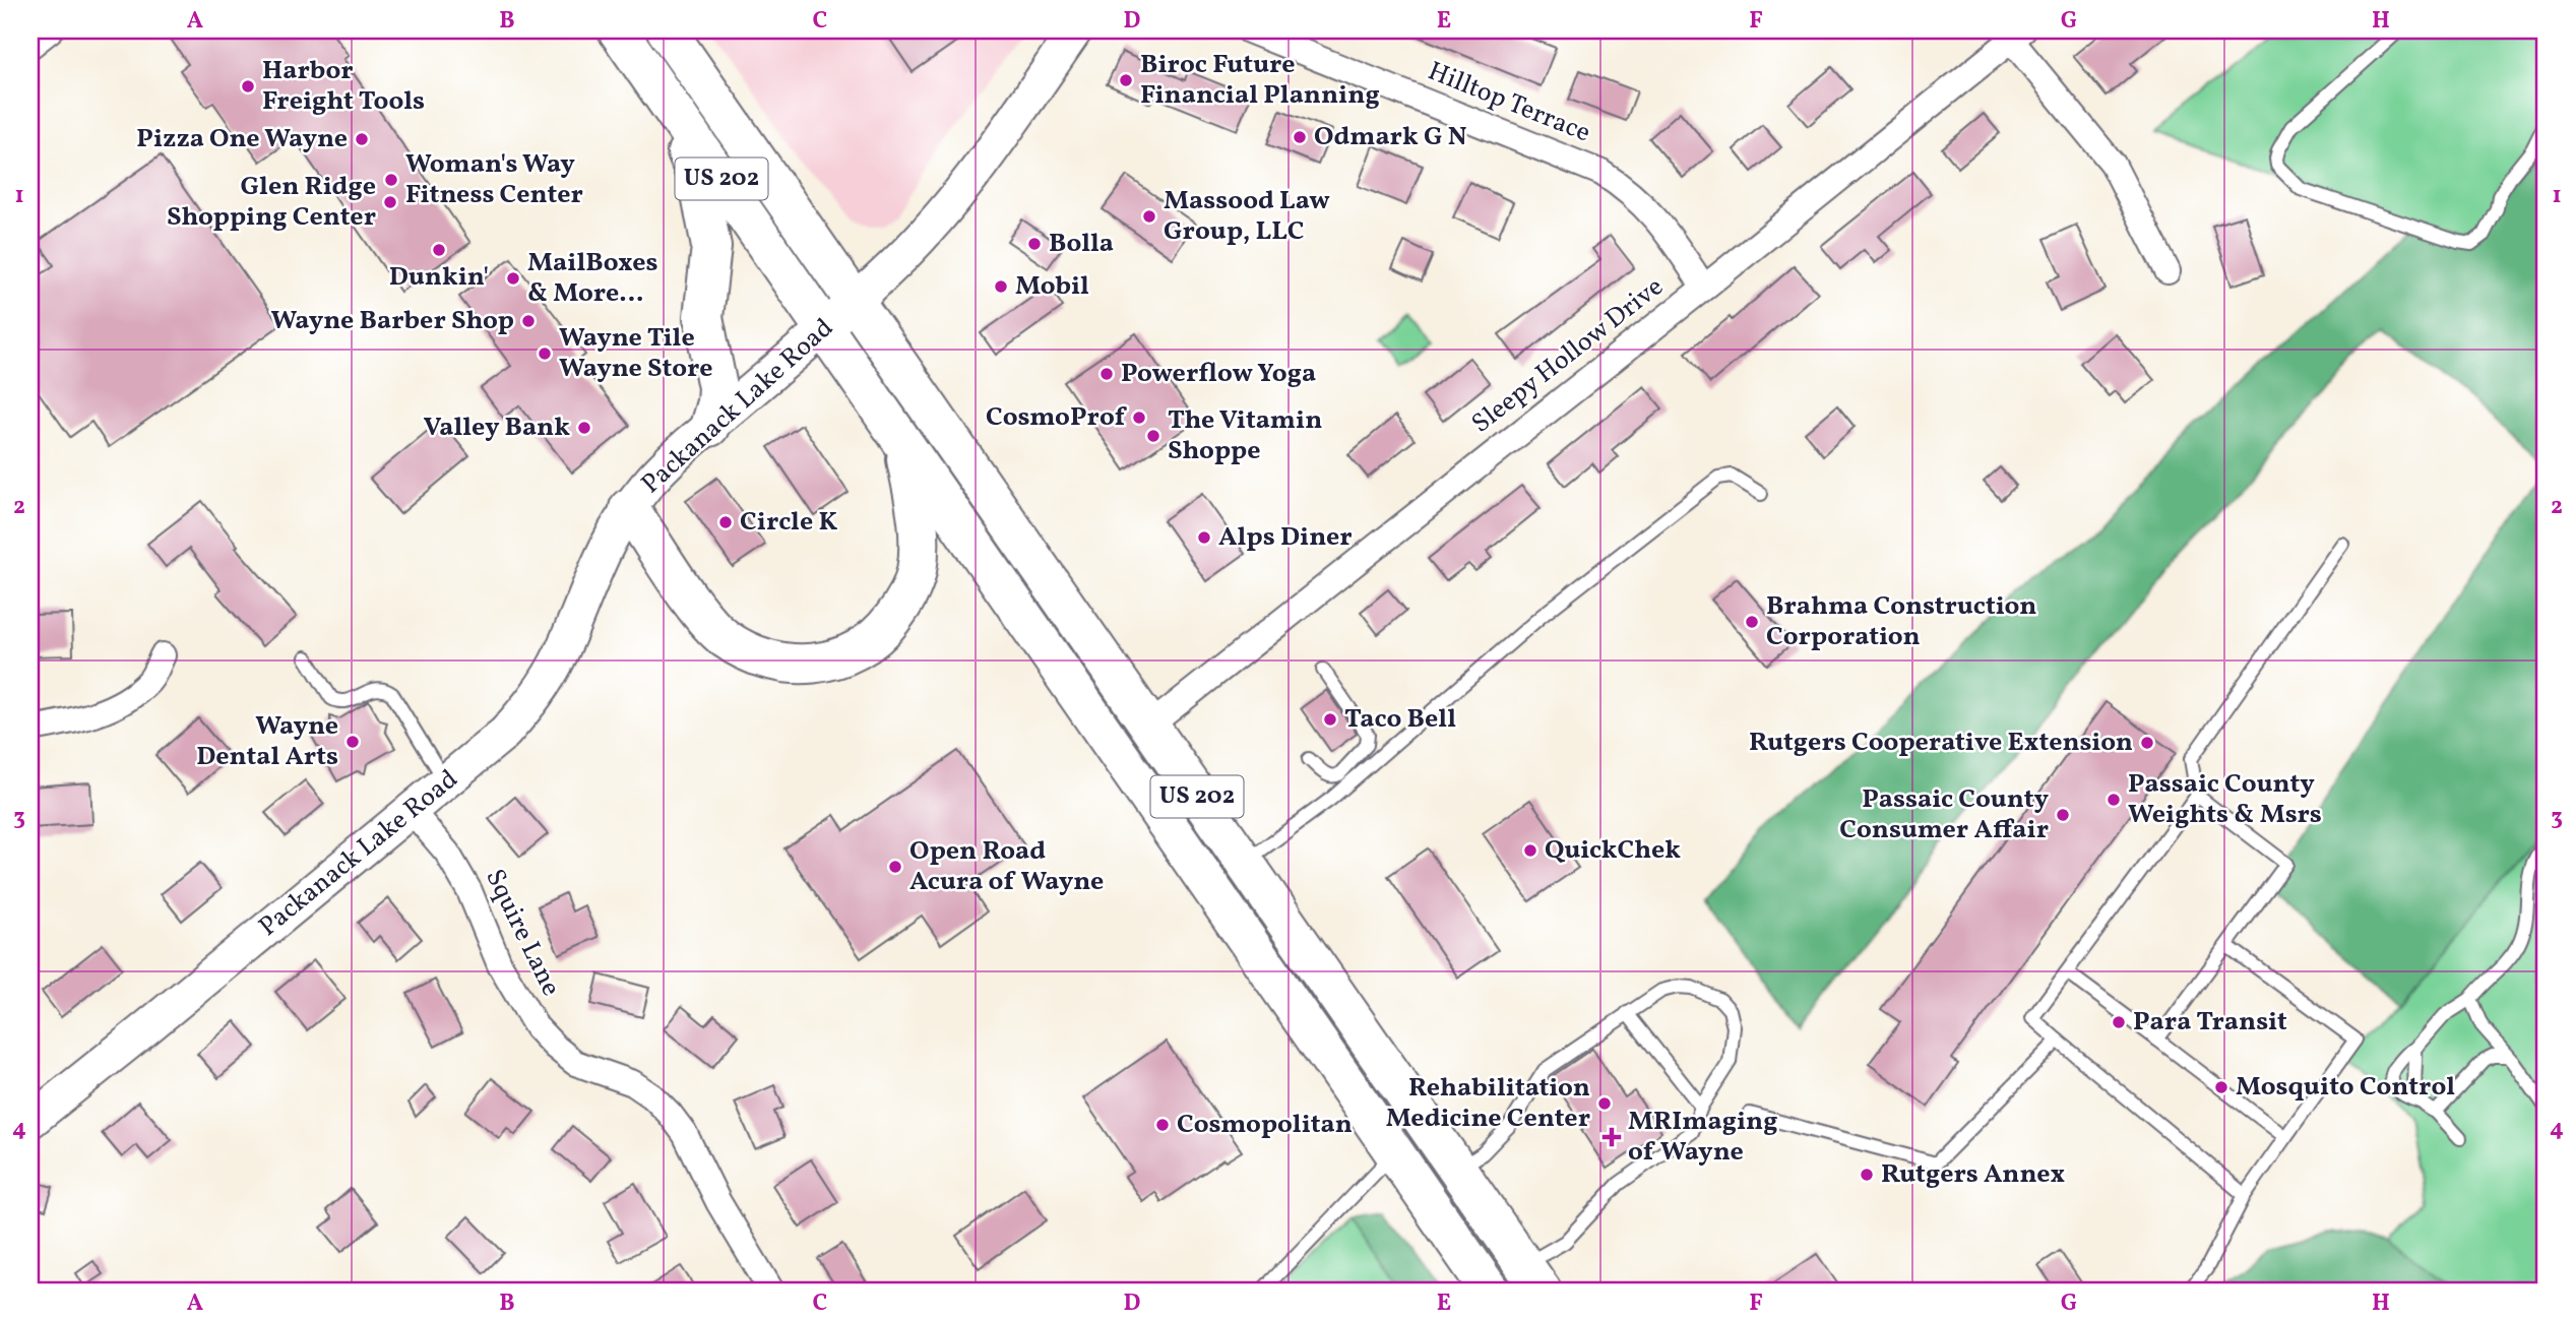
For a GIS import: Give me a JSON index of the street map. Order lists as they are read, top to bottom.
{
  "streets": {
    "highway": ["US 202"],
    "street": [
      "Hilltop Terrace",
      "Sleepy Hollow Drive",
      "Packanack Lake Road",
      "Squire Lane"
    ]
  },
  "crossings": [
    ["Hilltop Terrace", "Sleepy Hollow Drive"],
    ["US 202", "Sleepy Hollow Drive"],
    ["US 202", "Packanack Lake Road"],
    ["Packanack Lake Road", "Squire Lane"]
  ],
  "places": {
    "other": [
      "Biroc Future Financial Planning",
      "Harbor Freight Tools",
      "Odmark G N",
      "Pizza One Wayne",
      "Woman's Way Fitness Center",
      "Glen Ridge Shopping Center",
      "Massood Law Group, LLC",
      "Bolla",
      "Dunkin'",
      "MailBoxes & More...",
      "Mobil",
      "Wayne Barber Shop",
      "Wayne Tile Wayne Store",
      "Powerflow Yoga",
      "CosmoProf",
      "Valley Bank",
      "The Vitamin Shoppe",
      "Circle K",
      "Alps Diner",
      "Brahma Construction Corporation",
      "Taco Bell",
      "Wayne Dental Arts",
      "Rutgers Cooperative Extension",
      "Passaic County Weights & Msrs",
      "Passaic County Consumer Affair",
      "QuickChek",
      "Open Road Acura of Wayne",
      "Para Transit",
      "Mosquito Control",
      "Rehabilitation Medicine Center",
      "Cosmopolitan",
      "Rutgers Annex"
    ],
    "health": ["MRImaging of Wayne"]
  },
  "grid": {
    "columns": [
      "A",
      "B",
      "C",
      "D",
      "E",
      "F",
      "G",
      "H"
    ],
    "rows": [
      "1",
      "2",
      "3",
      "4"
    ]
  }
}
